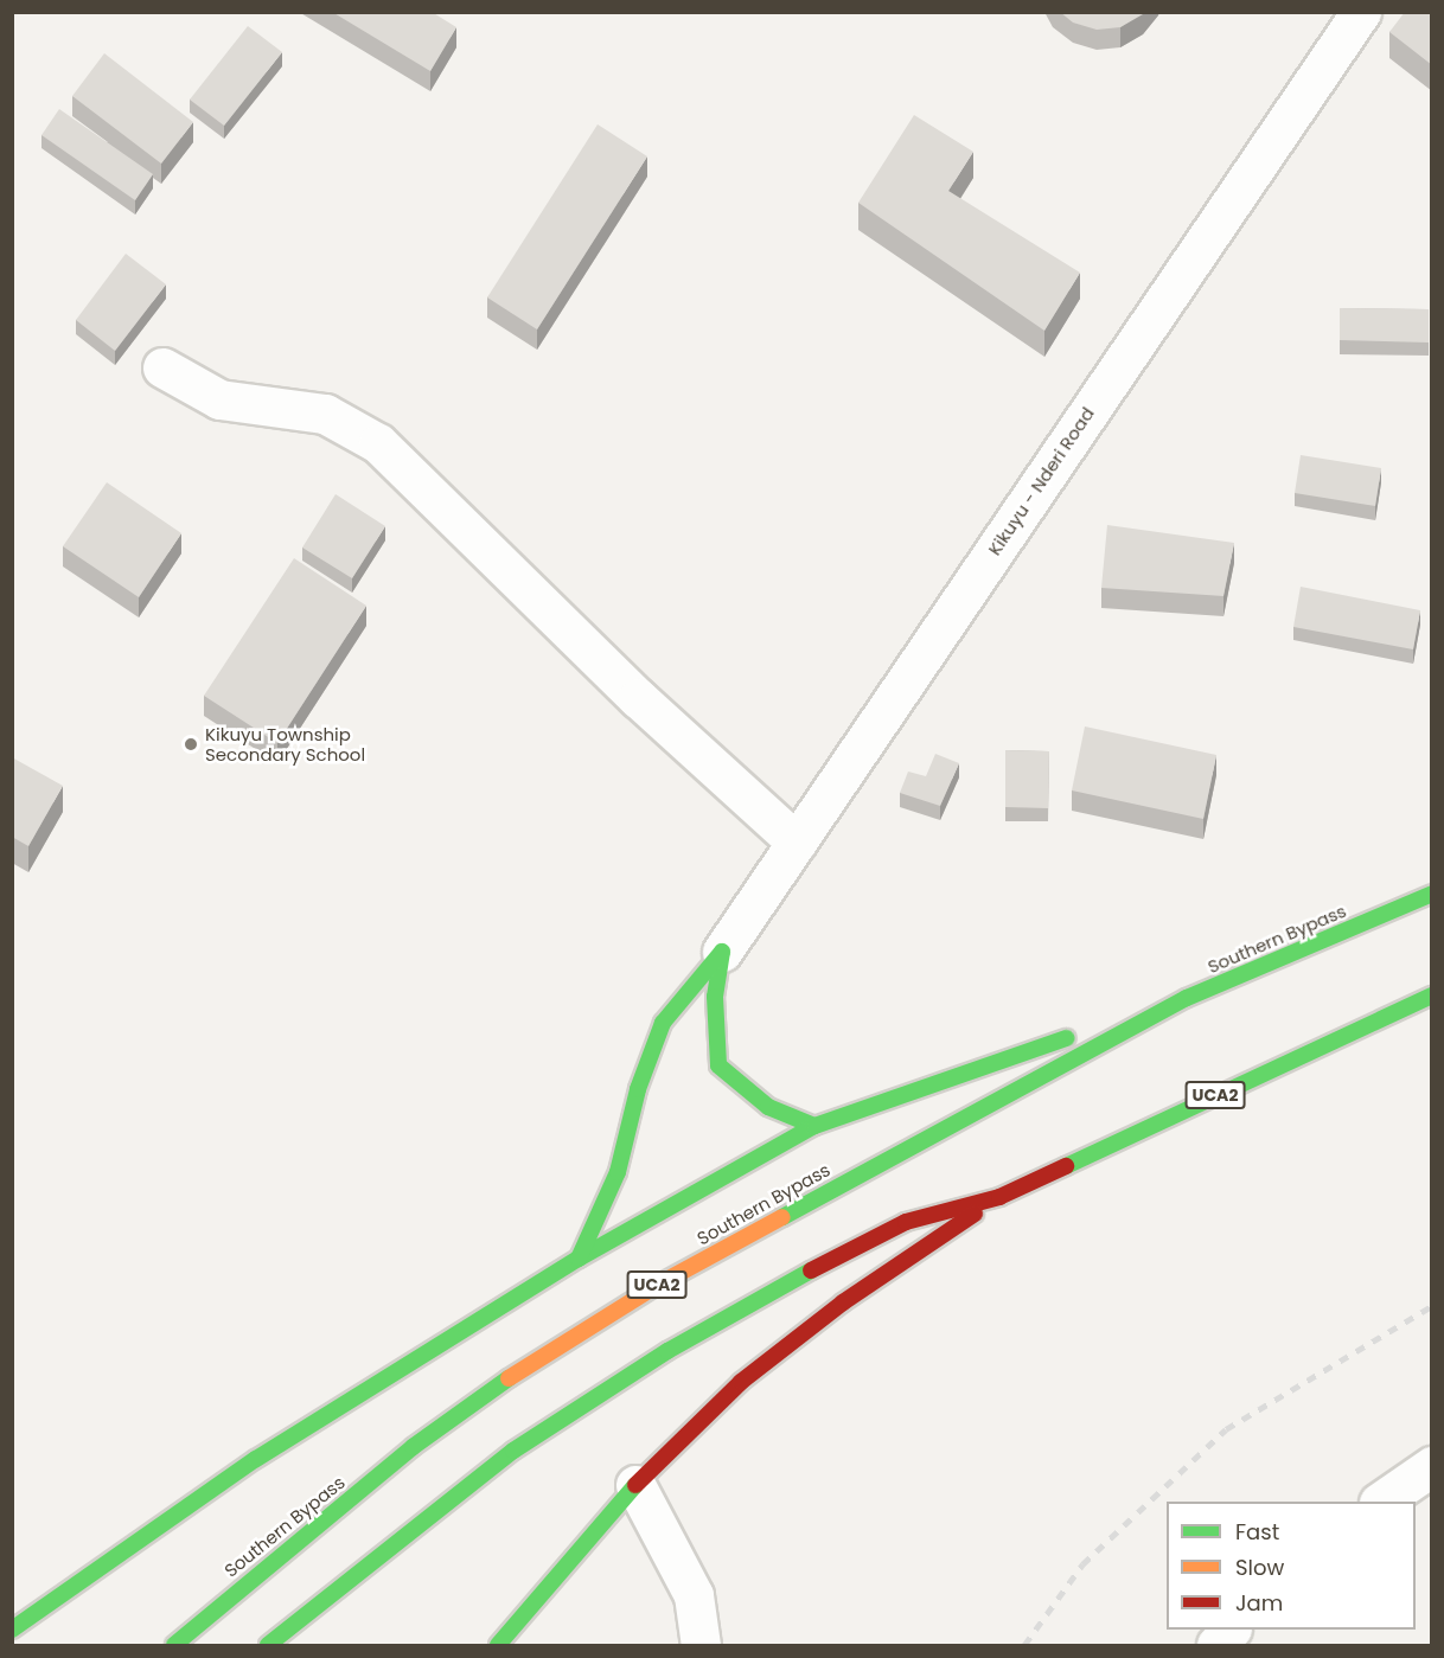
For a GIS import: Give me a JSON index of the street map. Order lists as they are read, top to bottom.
{
  "streets": {
    "main road": ["Southern Bypass", "UCA2"],
    "street": ["Kikuyu - Nderi Road"]
  },
  "places": ["Kikuyu Township Secondary School"],
  "legend": ["Fast", "Slow", "Jam"]
}
